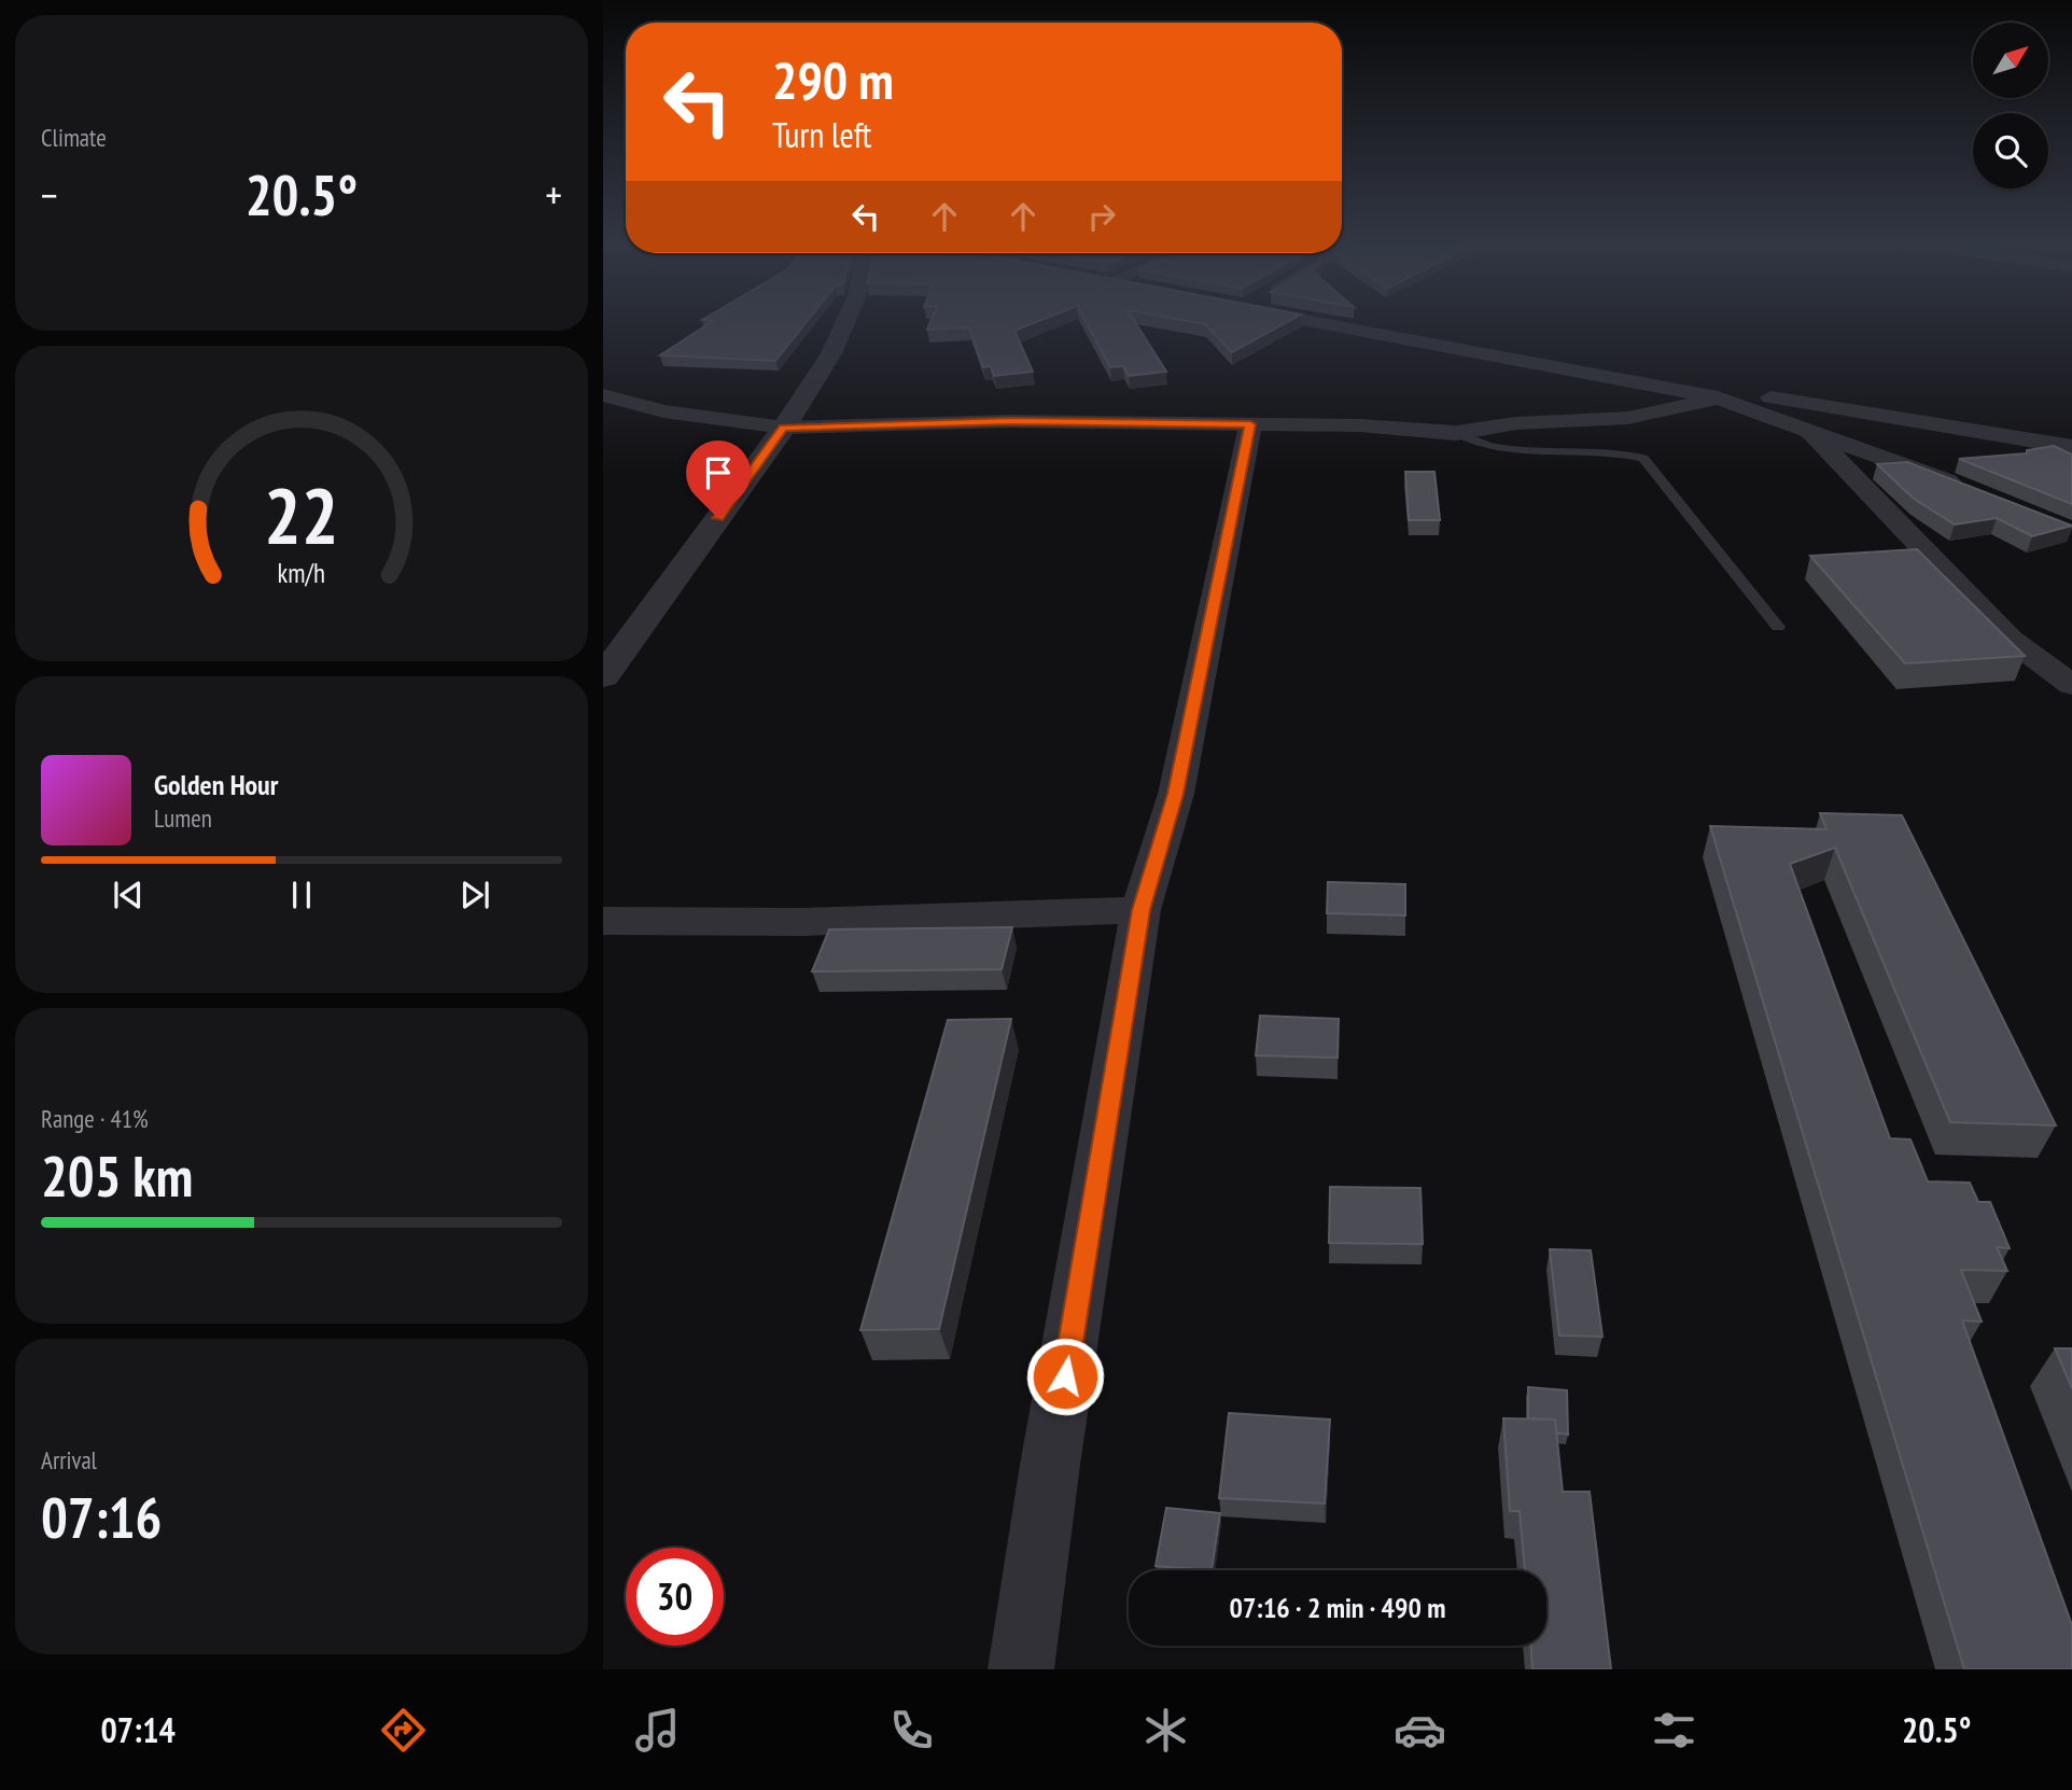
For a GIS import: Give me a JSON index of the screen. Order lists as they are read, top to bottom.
{
  "north": "top right",
  "page": {
    "tile": [
      "Climate",
      ["Range · 41%", "205 km"],
      ["Arrival", "07:16"]
    ],
    "turn": ["290 m", "Turn left"],
    "heat": ["−", "20.5°", "+"],
    "song": ["Golden Hour", "Lumen"],
    "limit": "30",
    "trip": "07:16 · 2 min · 490 m",
    "tabs": ["07:14", "20.5°"],
    "gauge": ["22", "km/h"]
  }
}
